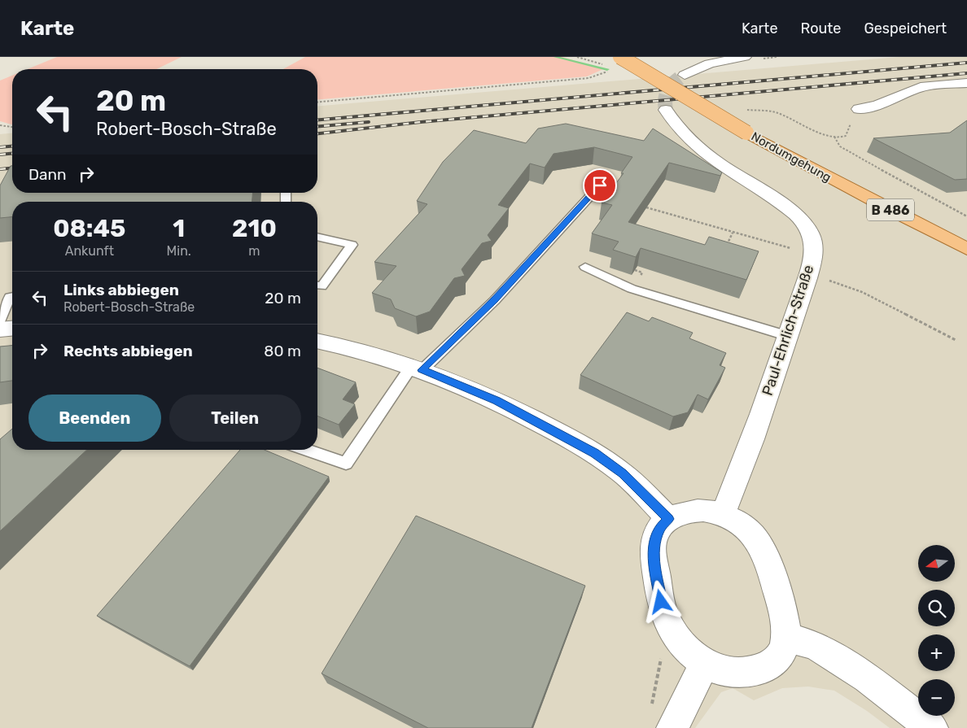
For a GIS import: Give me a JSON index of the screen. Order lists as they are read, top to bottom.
{
  "streets": {
    "main road": ["Nordumgehung", "B 486"],
    "street": ["Paul-Ehrlich-Straße"]
  },
  "north": "left",
  "page": {
    "header": "Karte",
    "nav": ["Karte", "Route", "Gespeichert"],
    "turn": ["20 m", "Robert-Bosch-Straße"],
    "then": "Dann",
    "eta": [
      "08:45",
      "Ankunft",
      "1",
      "Min.",
      "210",
      "m"
    ],
    "list": [
      {
        "name": "Links abbiegen",
        "note": "Robert-Bosch-Straße",
        "value": "20 m"
      },
      {
        "name": "Rechts abbiegen",
        "value": "80 m"
      }
    ],
    "buttons": ["Beenden", "Teilen"],
    "map_buttons": ["+", "−"]
  }
}
